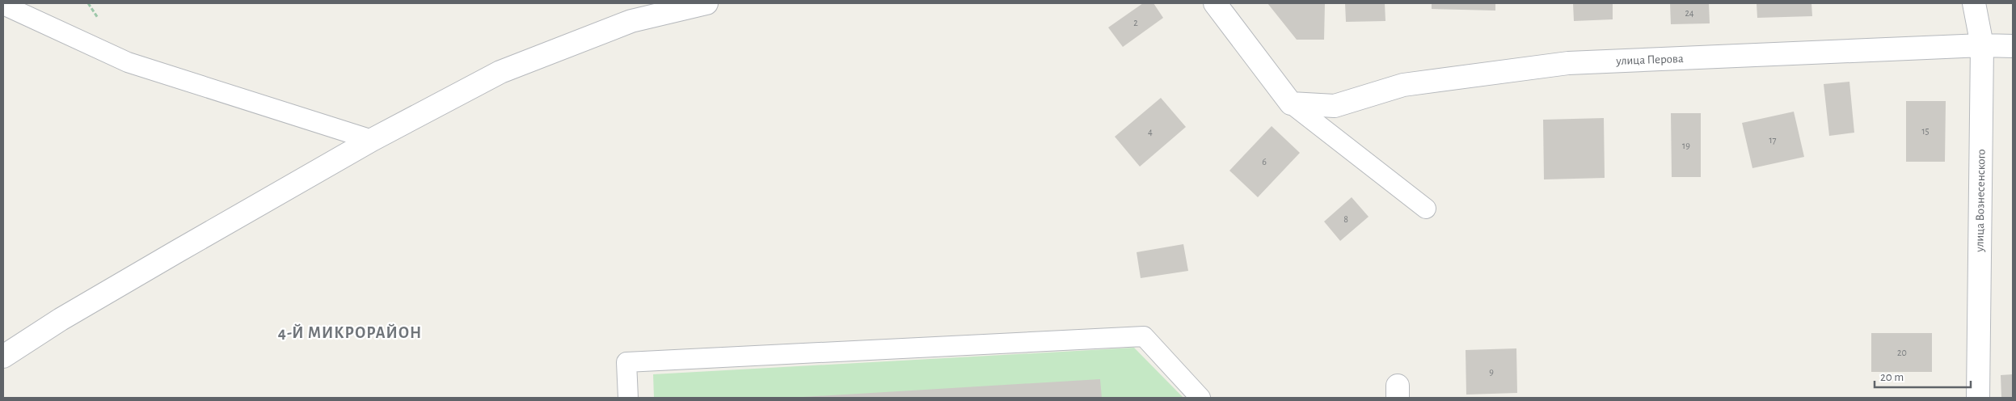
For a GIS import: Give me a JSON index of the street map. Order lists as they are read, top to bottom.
{
  "streets": {
    "street": ["улица Перова", "улица Вознесенского"]
  },
  "crossings": [
    ["улица Перова", "улица Вознесенского"]
  ],
  "districts": ["4-Й МИКРОРАЙОН"],
  "house_numbers": [
    "24",
    "2",
    "15",
    "4",
    "17",
    "19",
    "6",
    "8",
    "20",
    "9"
  ],
  "scale_bar": "20 m"
}
